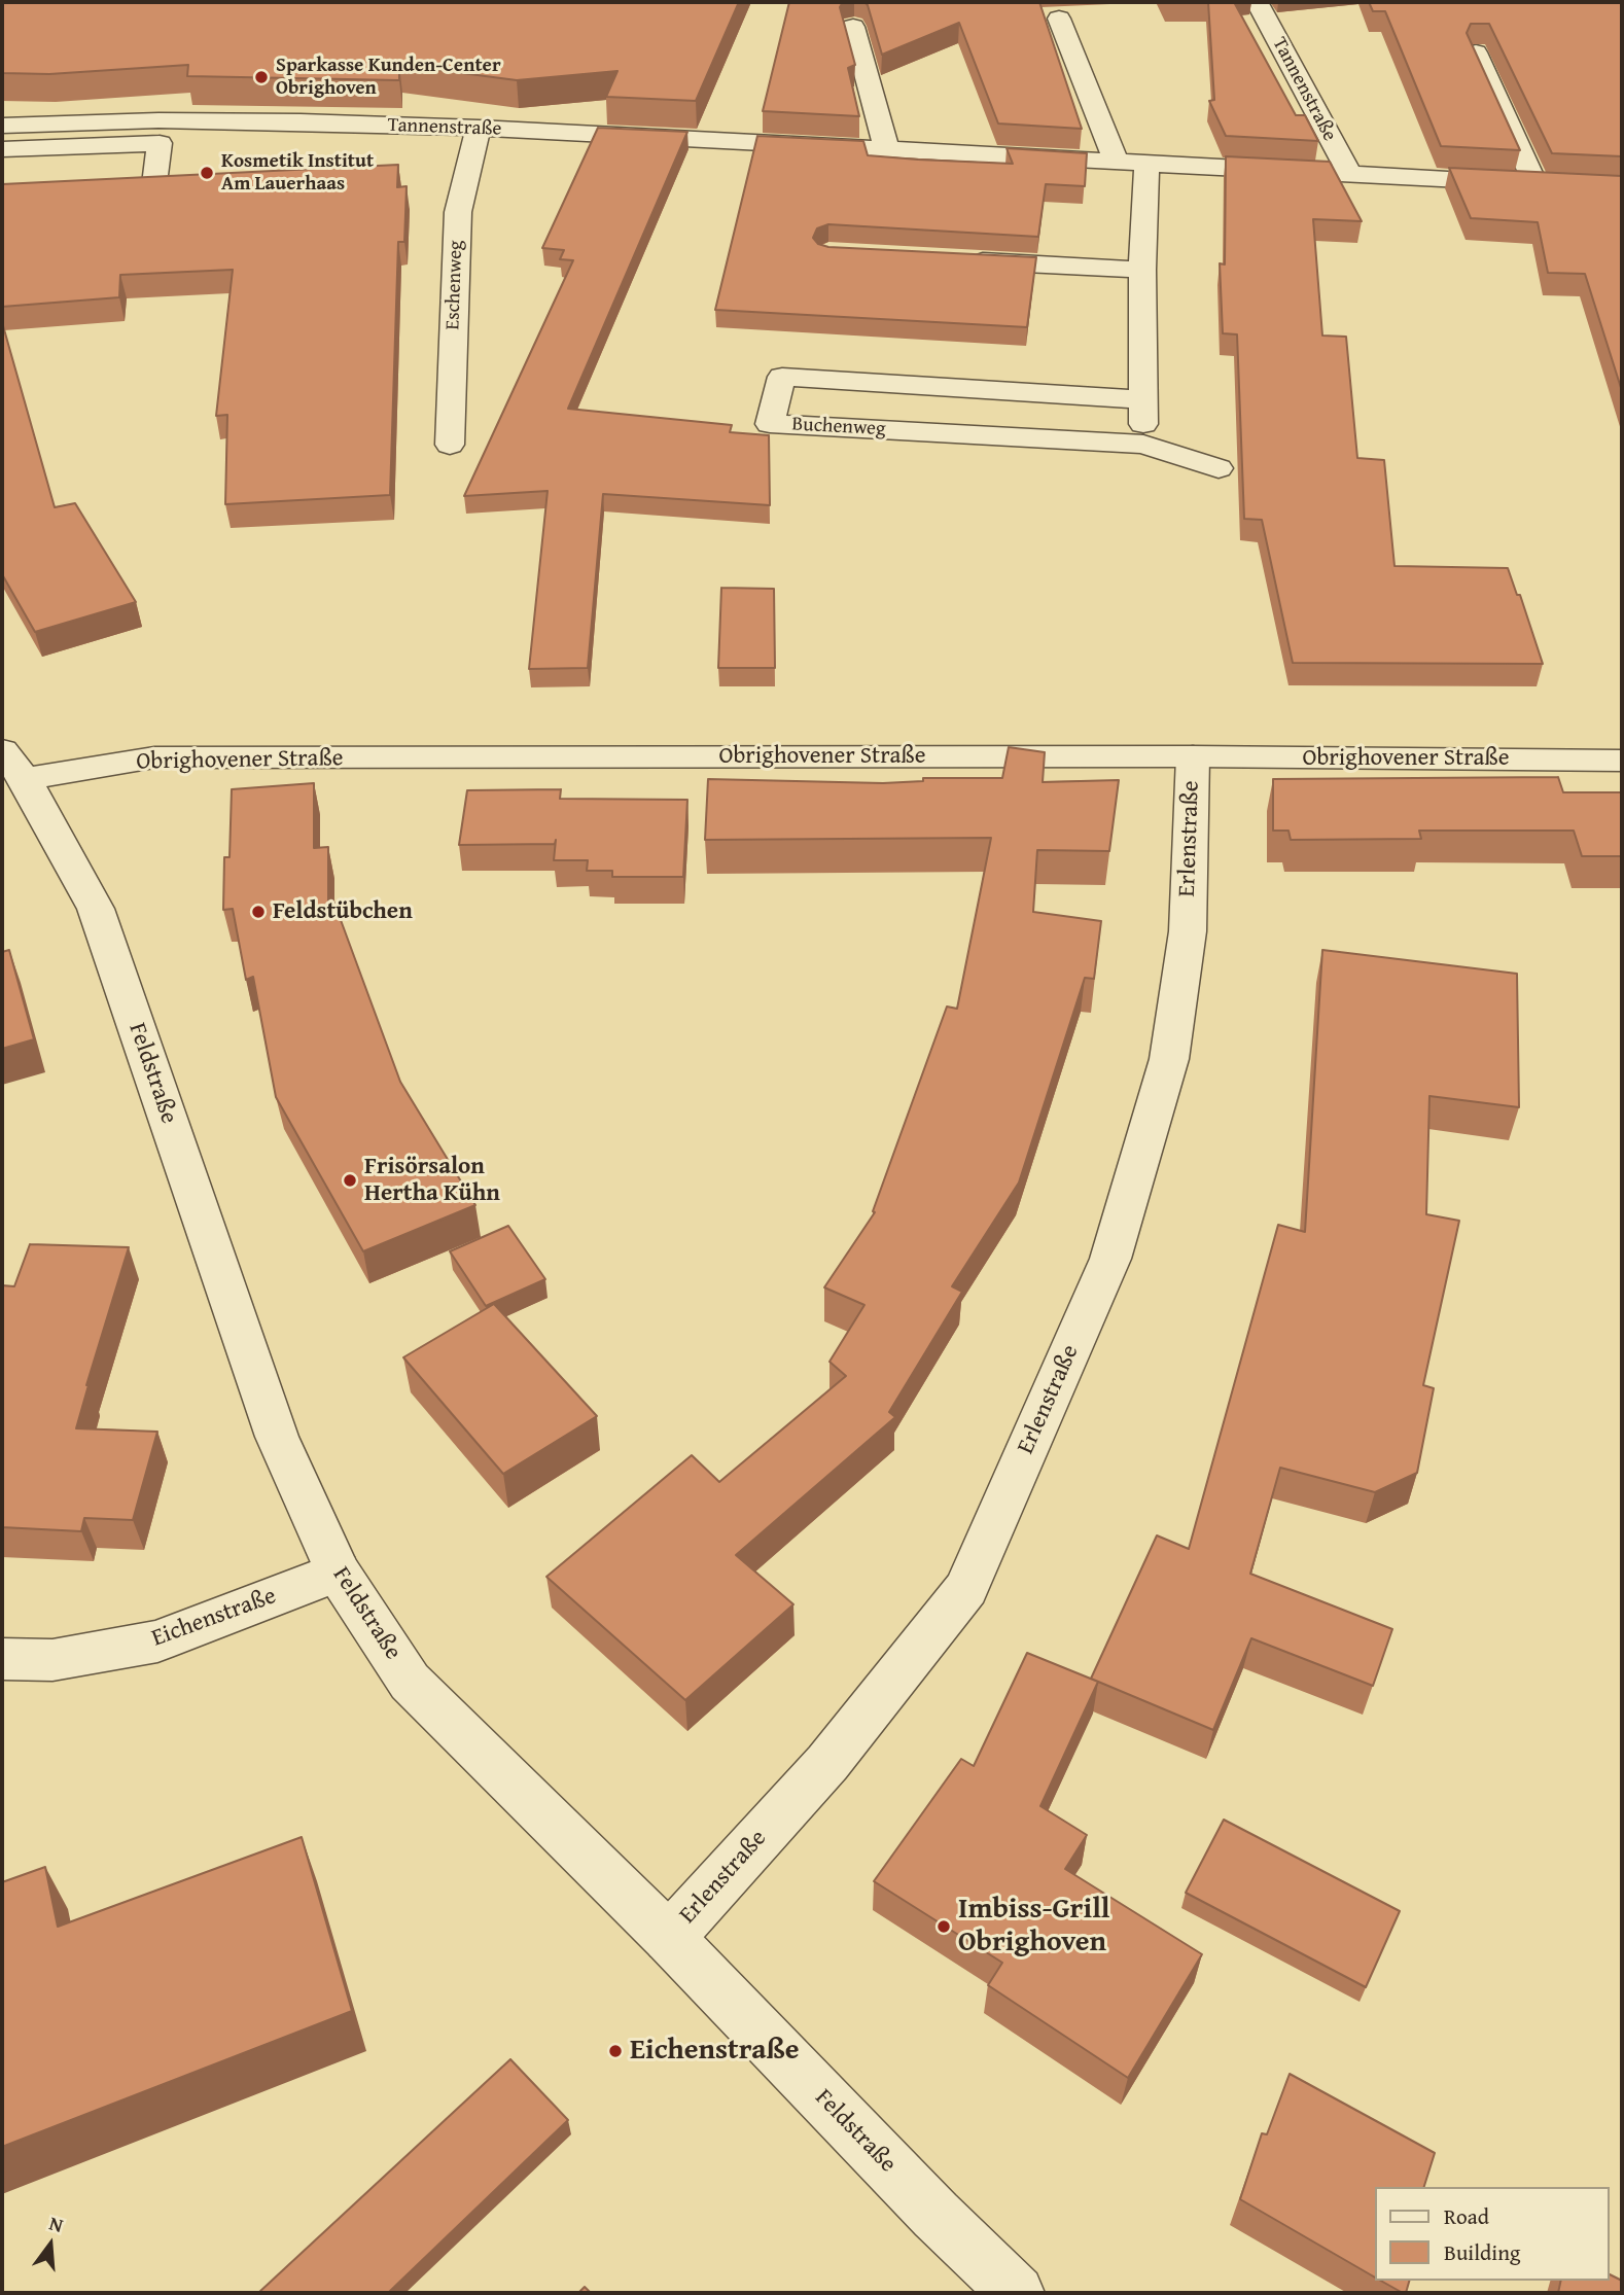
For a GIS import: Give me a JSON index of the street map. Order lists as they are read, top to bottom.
{
  "streets": {
    "street": [
      "Tannenstraße",
      "Eschenweg",
      "Buchenweg",
      "Obrighovener Straße",
      "Erlenstraße",
      "Feldstraße",
      "Eichenstraße"
    ]
  },
  "crossings": [
    ["Tannenstraße", "Eschenweg"],
    ["Obrighovener Straße", "Erlenstraße"],
    ["Obrighovener Straße", "Feldstraße"],
    ["Erlenstraße", "Feldstraße"],
    ["Feldstraße", "Eichenstraße"]
  ],
  "places": [
    "Sparkasse Kunden-Center Obrighoven",
    "Kosmetik Institut Am Lauerhaas",
    "Feldstübchen",
    "Frisörsalon Hertha Kühn",
    "Imbiss-Grill Obrighoven",
    "Eichenstraße"
  ],
  "legend": ["Road", "Building"],
  "north": "top"
}
